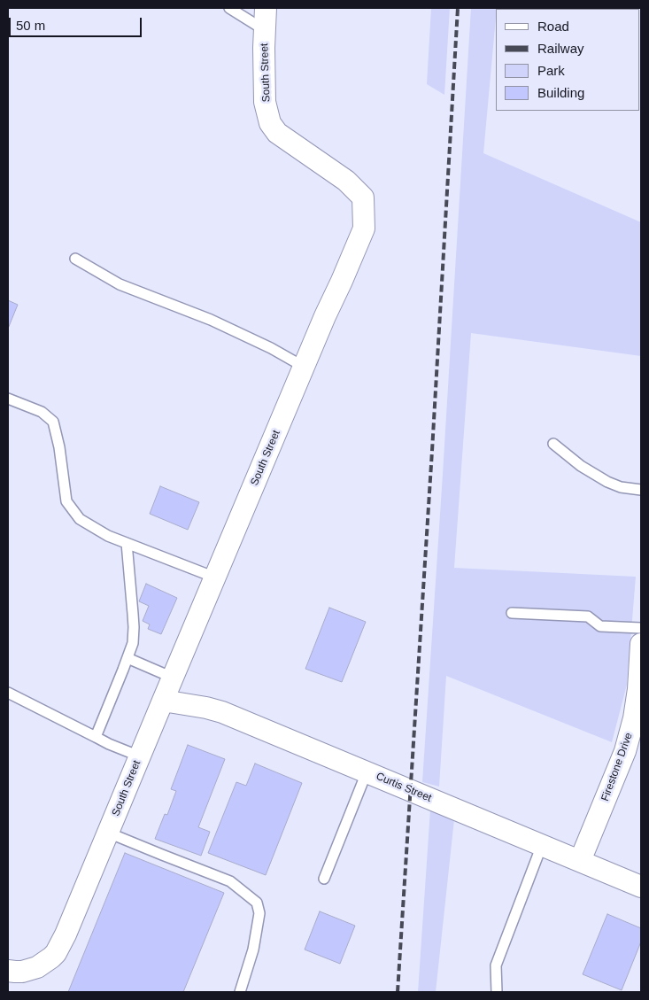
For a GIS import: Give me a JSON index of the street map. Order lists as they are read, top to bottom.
{
  "streets": {
    "street": ["South Street", "Firestone Drive", "Curtis Street"]
  },
  "crossings": [
    ["South Street", "Curtis Street"],
    ["Firestone Drive", "Curtis Street"]
  ],
  "legend": [
    "Road",
    "Railway",
    "Park",
    "Building"
  ],
  "scale_bar": "50 m"
}
